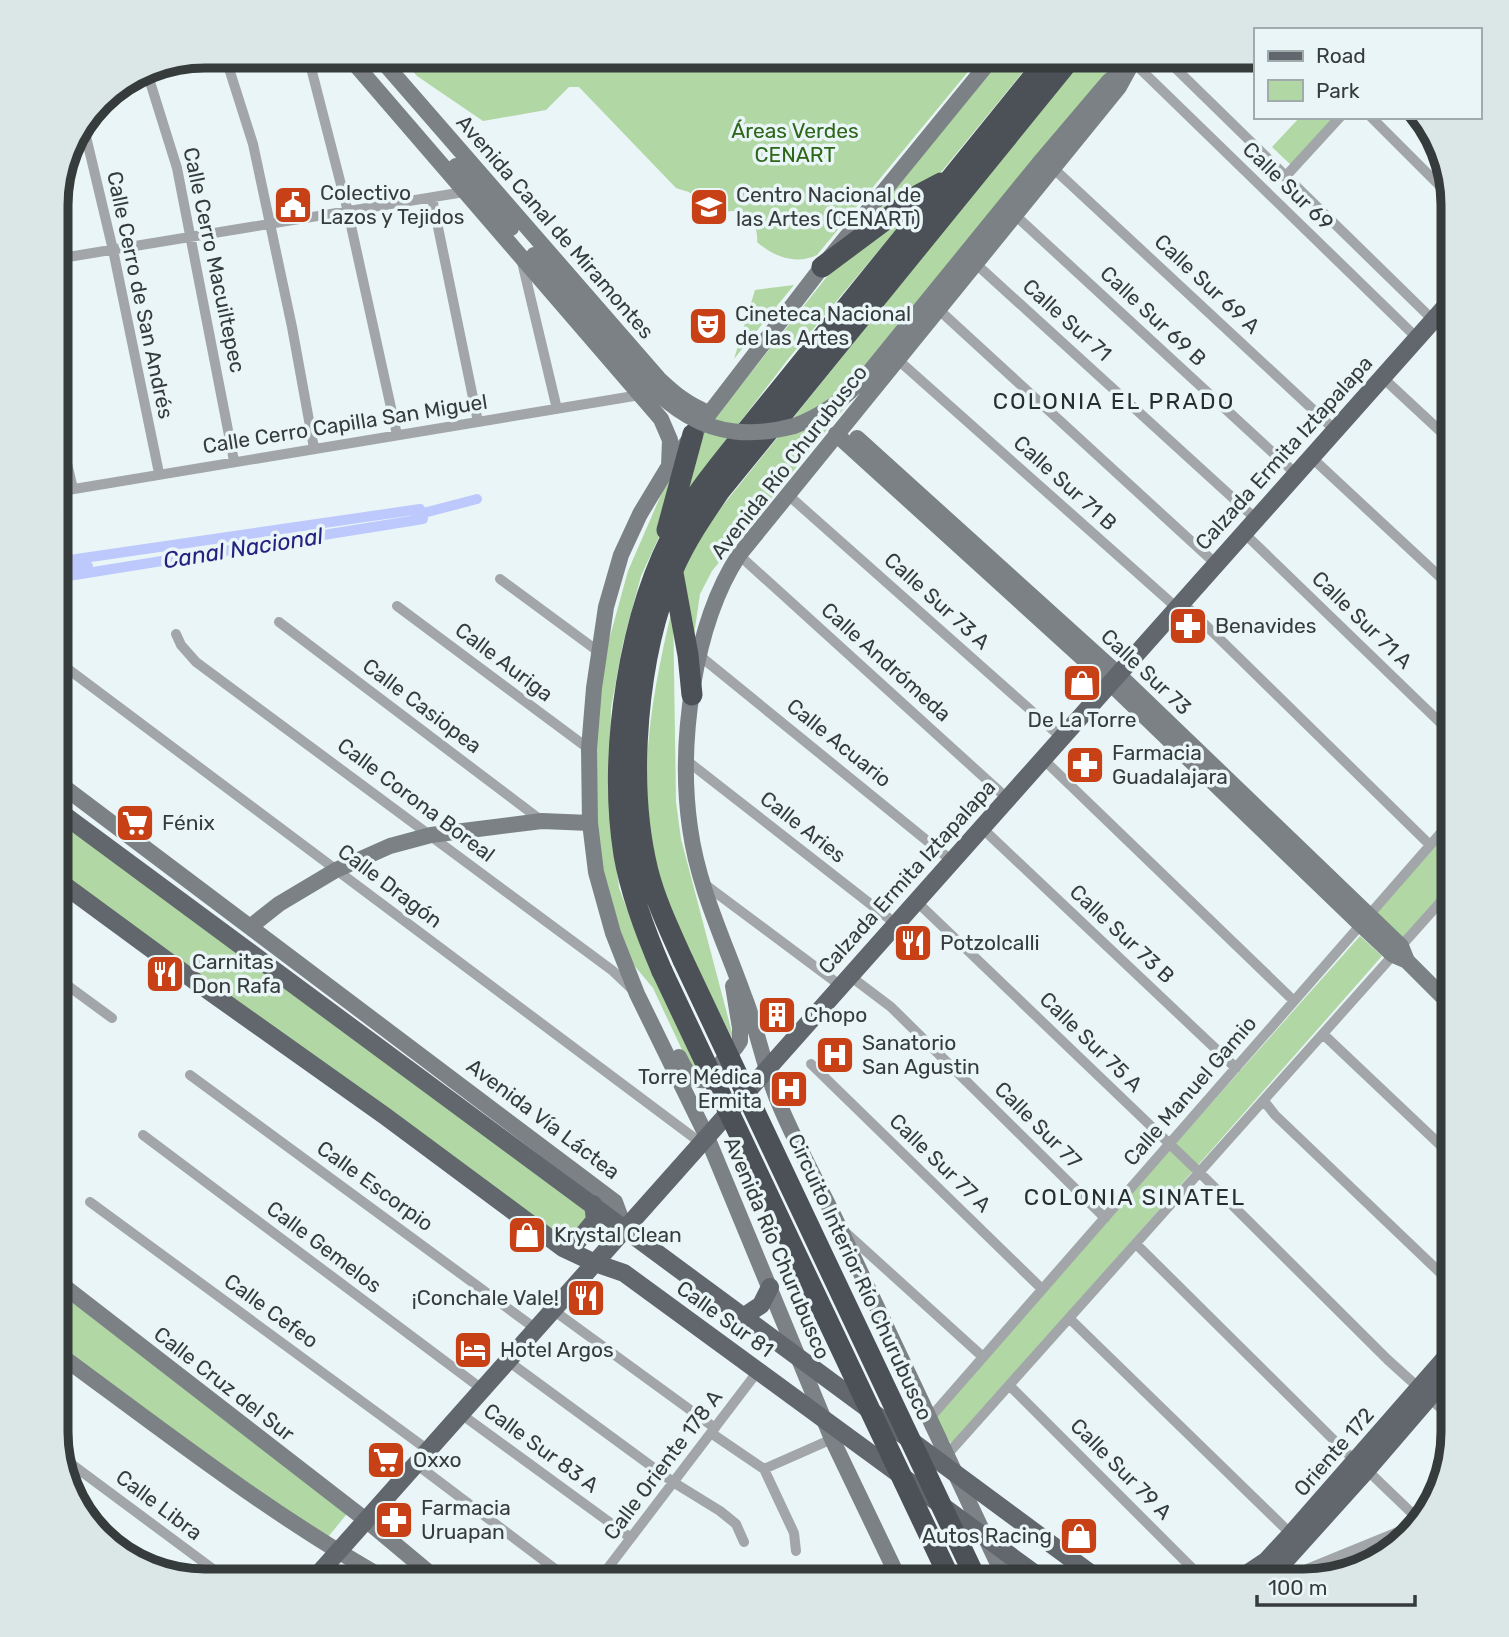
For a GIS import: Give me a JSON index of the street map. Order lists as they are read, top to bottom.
{
  "streets": {
    "highway": ["Circuito Interior Río Churubusco"],
    "main road": [
      "Avenida Canal de Miramontes",
      "Calzada Ermita Iztapalapa",
      "Avenida Río Churubusco",
      "Calle Sur 73",
      "Avenida Vía Láctea",
      "Calle Sur 81",
      "Calle Cruz del Sur",
      "Oriente 172"
    ],
    "street": [
      "Calle Sur 69",
      "Calle Cerro Macuiltepec",
      "Calle Sur 69 A",
      "Calle Cerro de San Andrés",
      "Calle Sur 69 B",
      "Calle Sur 71",
      "Calle Cerro Capilla San Miguel",
      "Calle Sur 71 B",
      "Calle Sur 73 A",
      "Calle Sur 71 A",
      "Calle Auriga",
      "Calle Andrómeda",
      "Calle Casiopea",
      "Calle Acuario",
      "Calle Corona Boreal",
      "Calle Aries",
      "Calle Dragón",
      "Calle Sur 73 B",
      "Calle Sur 75 A",
      "Calle Manuel Gamio",
      "Calle Sur 77",
      "Calle Sur 77 A",
      "Calle Escorpio",
      "Calle Gemelos",
      "Calle Cefeo",
      "Calle Sur 83 A",
      "Calle Oriente 178 A",
      "Calle Sur 79 A",
      "Calle Libra"
    ]
  },
  "crossings": [
    ["Calle Sur 69", "Calzada Ermita Iztapalapa"],
    ["Avenida Canal de Miramontes", "Calle Cerro Capilla San Miguel"],
    ["Avenida Canal de Miramontes", "Avenida Río Churubusco"],
    ["Calle Cerro Macuiltepec", "Calle Cerro Capilla San Miguel"],
    ["Calle Sur 69 A", "Calzada Ermita Iztapalapa"],
    ["Calle Sur 69 A", "Avenida Río Churubusco"],
    ["Calle Cerro de San Andrés", "Calle Cerro Capilla San Miguel"],
    ["Calle Sur 69 B", "Calzada Ermita Iztapalapa"],
    ["Calle Sur 69 B", "Avenida Río Churubusco"],
    ["Calle Sur 71", "Calzada Ermita Iztapalapa"],
    ["Calle Sur 71", "Avenida Río Churubusco"],
    ["Calle Sur 71", "Calle Sur 71 A"],
    ["Calzada Ermita Iztapalapa", "Avenida Río Churubusco"],
    ["Calzada Ermita Iztapalapa", "Calle Sur 71 B"],
    ["Calzada Ermita Iztapalapa", "Calle Sur 73 A"],
    ["Calzada Ermita Iztapalapa", "Calle Sur 71 A"],
    ["Calzada Ermita Iztapalapa", "Calle Andrómeda"],
    ["Calzada Ermita Iztapalapa", "Calle Sur 73"],
    ["Calzada Ermita Iztapalapa", "Calle Acuario"],
    ["Calzada Ermita Iztapalapa", "Calle Aries"],
    ["Calzada Ermita Iztapalapa", "Calle Dragón"],
    ["Calzada Ermita Iztapalapa", "Calle Sur 73 B"],
    ["Calzada Ermita Iztapalapa", "Calle Sur 75 A"],
    ["Calzada Ermita Iztapalapa", "Avenida Vía Láctea"],
    ["Calzada Ermita Iztapalapa", "Calle Sur 77"],
    ["Calzada Ermita Iztapalapa", "Calle Escorpio"],
    ["Calzada Ermita Iztapalapa", "Calle Gemelos"],
    ["Calzada Ermita Iztapalapa", "Calle Cefeo"],
    ["Calzada Ermita Iztapalapa", "Calle Sur 81"],
    ["Calzada Ermita Iztapalapa", "Calle Cruz del Sur"],
    ["Calzada Ermita Iztapalapa", "Calle Sur 83 A"],
    ["Avenida Río Churubusco", "Calle Sur 71 B"],
    ["Avenida Río Churubusco", "Calle Sur 73 A"],
    ["Avenida Río Churubusco", "Calle Auriga"],
    ["Avenida Río Churubusco", "Calle Andrómeda"],
    ["Avenida Río Churubusco", "Calle Sur 73"],
    ["Avenida Río Churubusco", "Calle Acuario"],
    ["Avenida Río Churubusco", "Calle Corona Boreal"],
    ["Avenida Río Churubusco", "Calle Aries"],
    ["Avenida Río Churubusco", "Calle Dragón"],
    ["Avenida Río Churubusco", "Calle Manuel Gamio"],
    ["Avenida Río Churubusco", "Calle Sur 81"],
    ["Calle Sur 71 B", "Calle Manuel Gamio"],
    ["Calle Sur 73", "Calle Manuel Gamio"],
    ["Calle Sur 73 B", "Calle Manuel Gamio"],
    ["Calle Sur 75 A", "Calle Manuel Gamio"],
    ["Calle Sur 75 A", "Oriente 172"],
    ["Calle Manuel Gamio", "Calle Sur 77"],
    ["Calle Manuel Gamio", "Calle Sur 77 A"],
    ["Avenida Vía Láctea", "Calle Sur 81"],
    ["Calle Sur 81", "Calle Oriente 178 A"],
    ["Calle Sur 83 A", "Calle Oriente 178 A"]
  ],
  "districts": ["COLONIA EL PRADO", "COLONIA SINATEL"],
  "water": ["Canal Nacional"],
  "parks": ["Áreas Verdes CENART"],
  "places": {
    "public building": ["Colectivo Lazos y Tejidos"],
    "school or university": ["Centro Nacional de las Artes (CENART)"],
    "theatre": ["Cineteca Nacional de las Artes"],
    "pharmacy": ["Benavides", "Farmacia Guadalajara", "Farmacia Uruapan"],
    "shop": ["De La Torre", "Krystal Clean", "Autos Racing"],
    "supermarket": ["Fénix", "Oxxo"],
    "restaurant": ["Potzolcalli", "Carnitas Don Rafa", "¡Conchale Vale!"],
    "building": ["Chopo"],
    "hospital": ["Sanatorio San Agustin", "Torre Médica Ermita"],
    "hotel": ["Hotel Argos"]
  },
  "legend": ["Road", "Park"],
  "scale_bar": "100 m"
}
